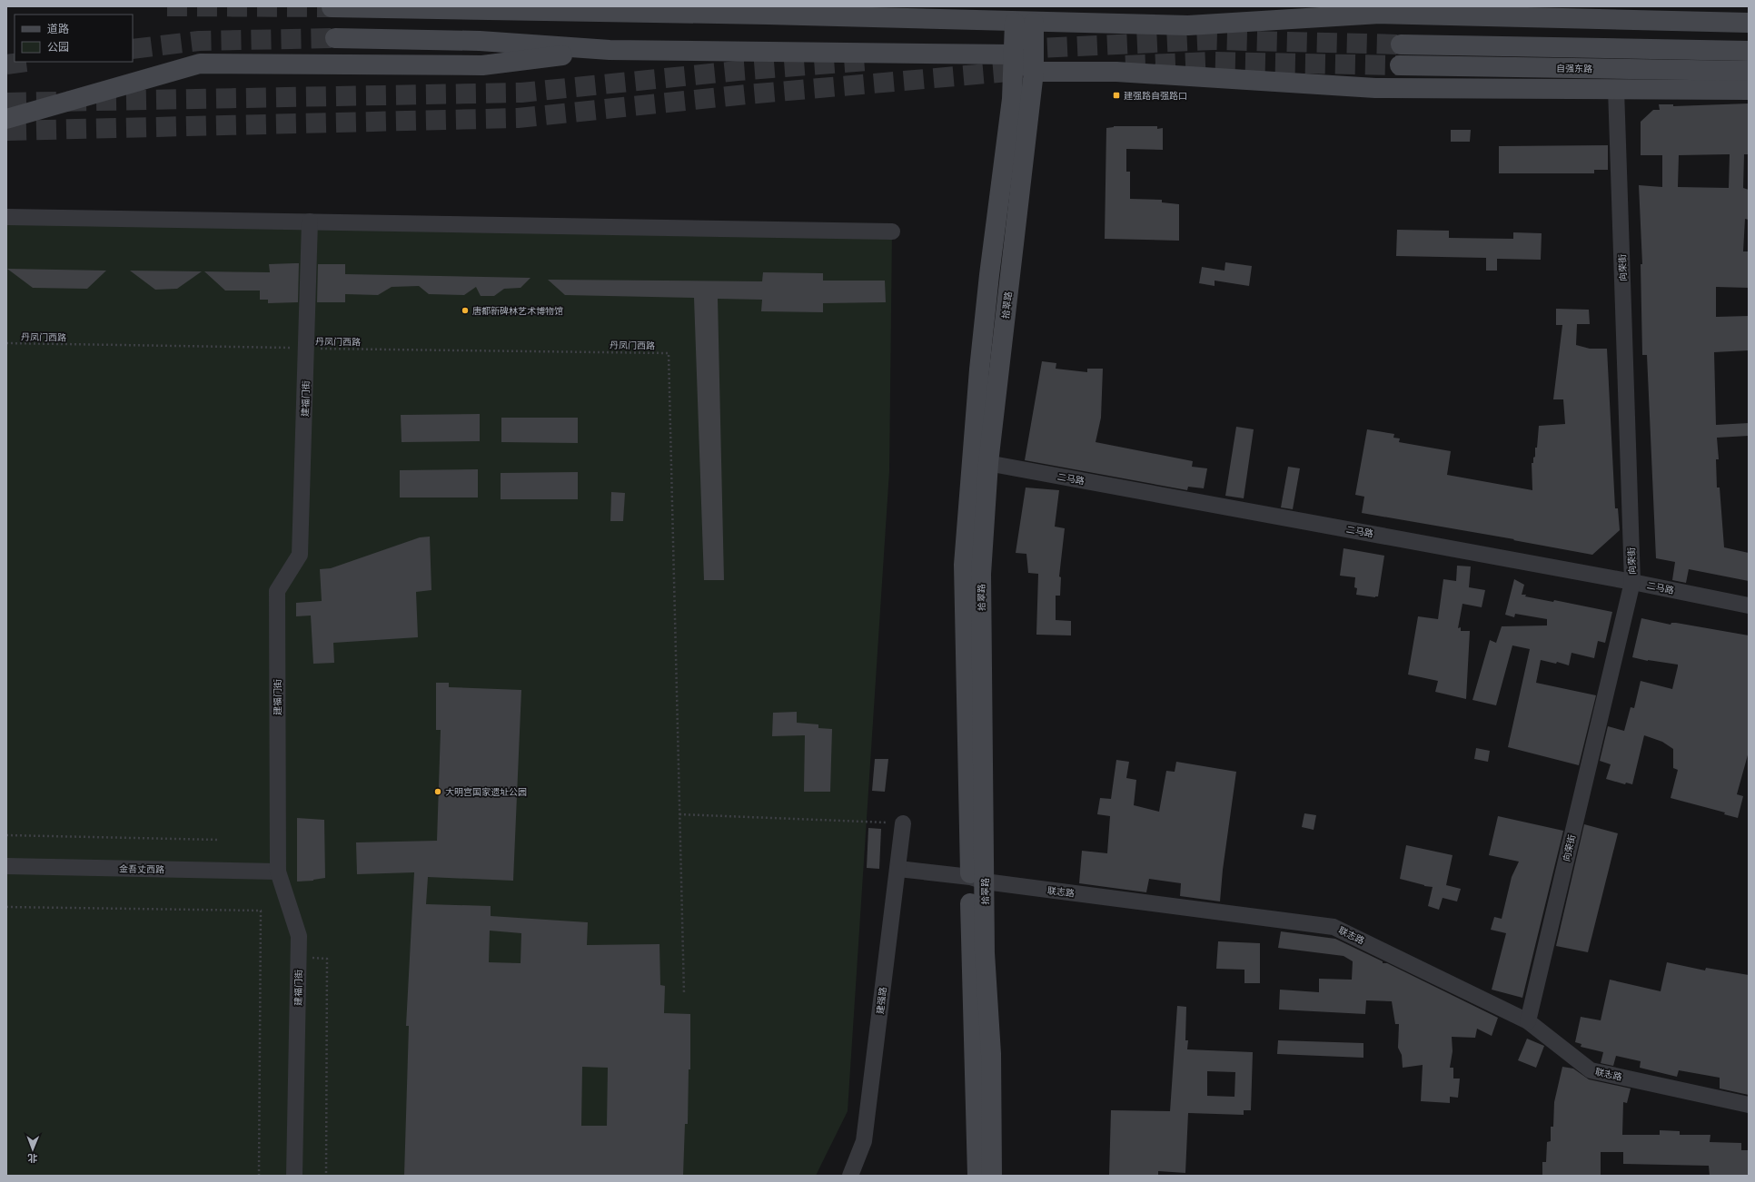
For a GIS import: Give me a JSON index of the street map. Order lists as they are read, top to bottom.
{
  "streets": {
    "main road": ["自强东路", "拾翠路"],
    "street": [
      "向荣街",
      "建福门街",
      "二马路",
      "金吾丈西路",
      "联志路",
      "建强路"
    ],
    "path": ["丹凤门西路"]
  },
  "crossings": [
    ["向荣街", "二马路"],
    ["向荣街", "联志路"],
    ["拾翠路", "二马路"],
    ["拾翠路", "联志路"],
    ["丹凤门西路", "建福门街"],
    ["建福门街", "金吾丈西路"],
    ["联志路", "建强路"]
  ],
  "places": {
    "transit": ["建强路自强路口"],
    "other": ["唐都新碑林艺术博物馆", "大明宫国家遗址公园"]
  },
  "legend": ["道路", "公园"],
  "north": "bottom"
}
